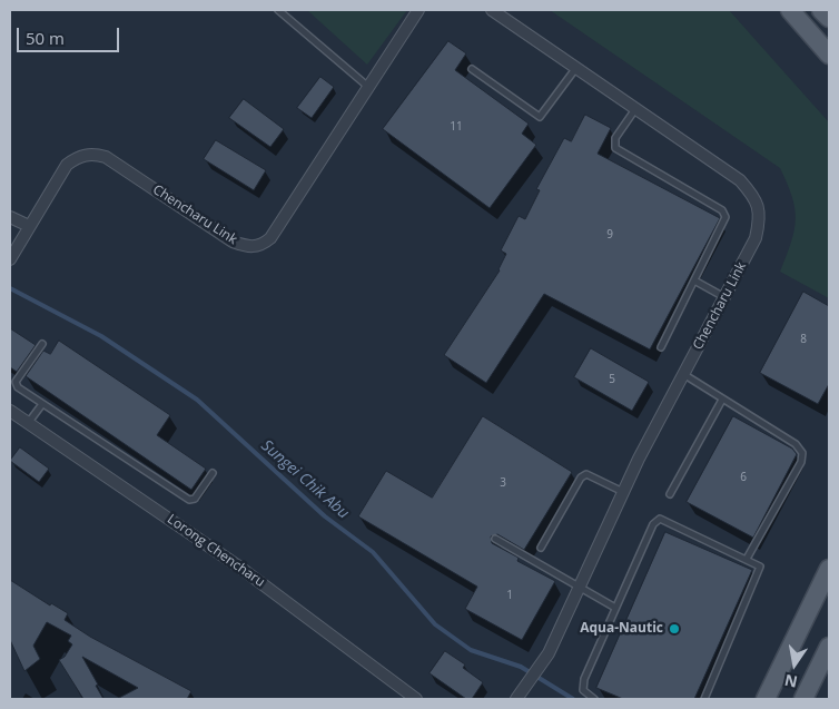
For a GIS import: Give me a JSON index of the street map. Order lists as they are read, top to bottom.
{
  "streets": {
    "street": ["Chencharu Link", "Lorong Chencharu"]
  },
  "water": ["Sungei Chik Abu"],
  "places": ["Aqua-Nautic"],
  "house_numbers": [
    "11",
    "9",
    "8",
    "5",
    "6",
    "3",
    "1"
  ],
  "scale_bar": "50 m",
  "north": "bottom"
}
